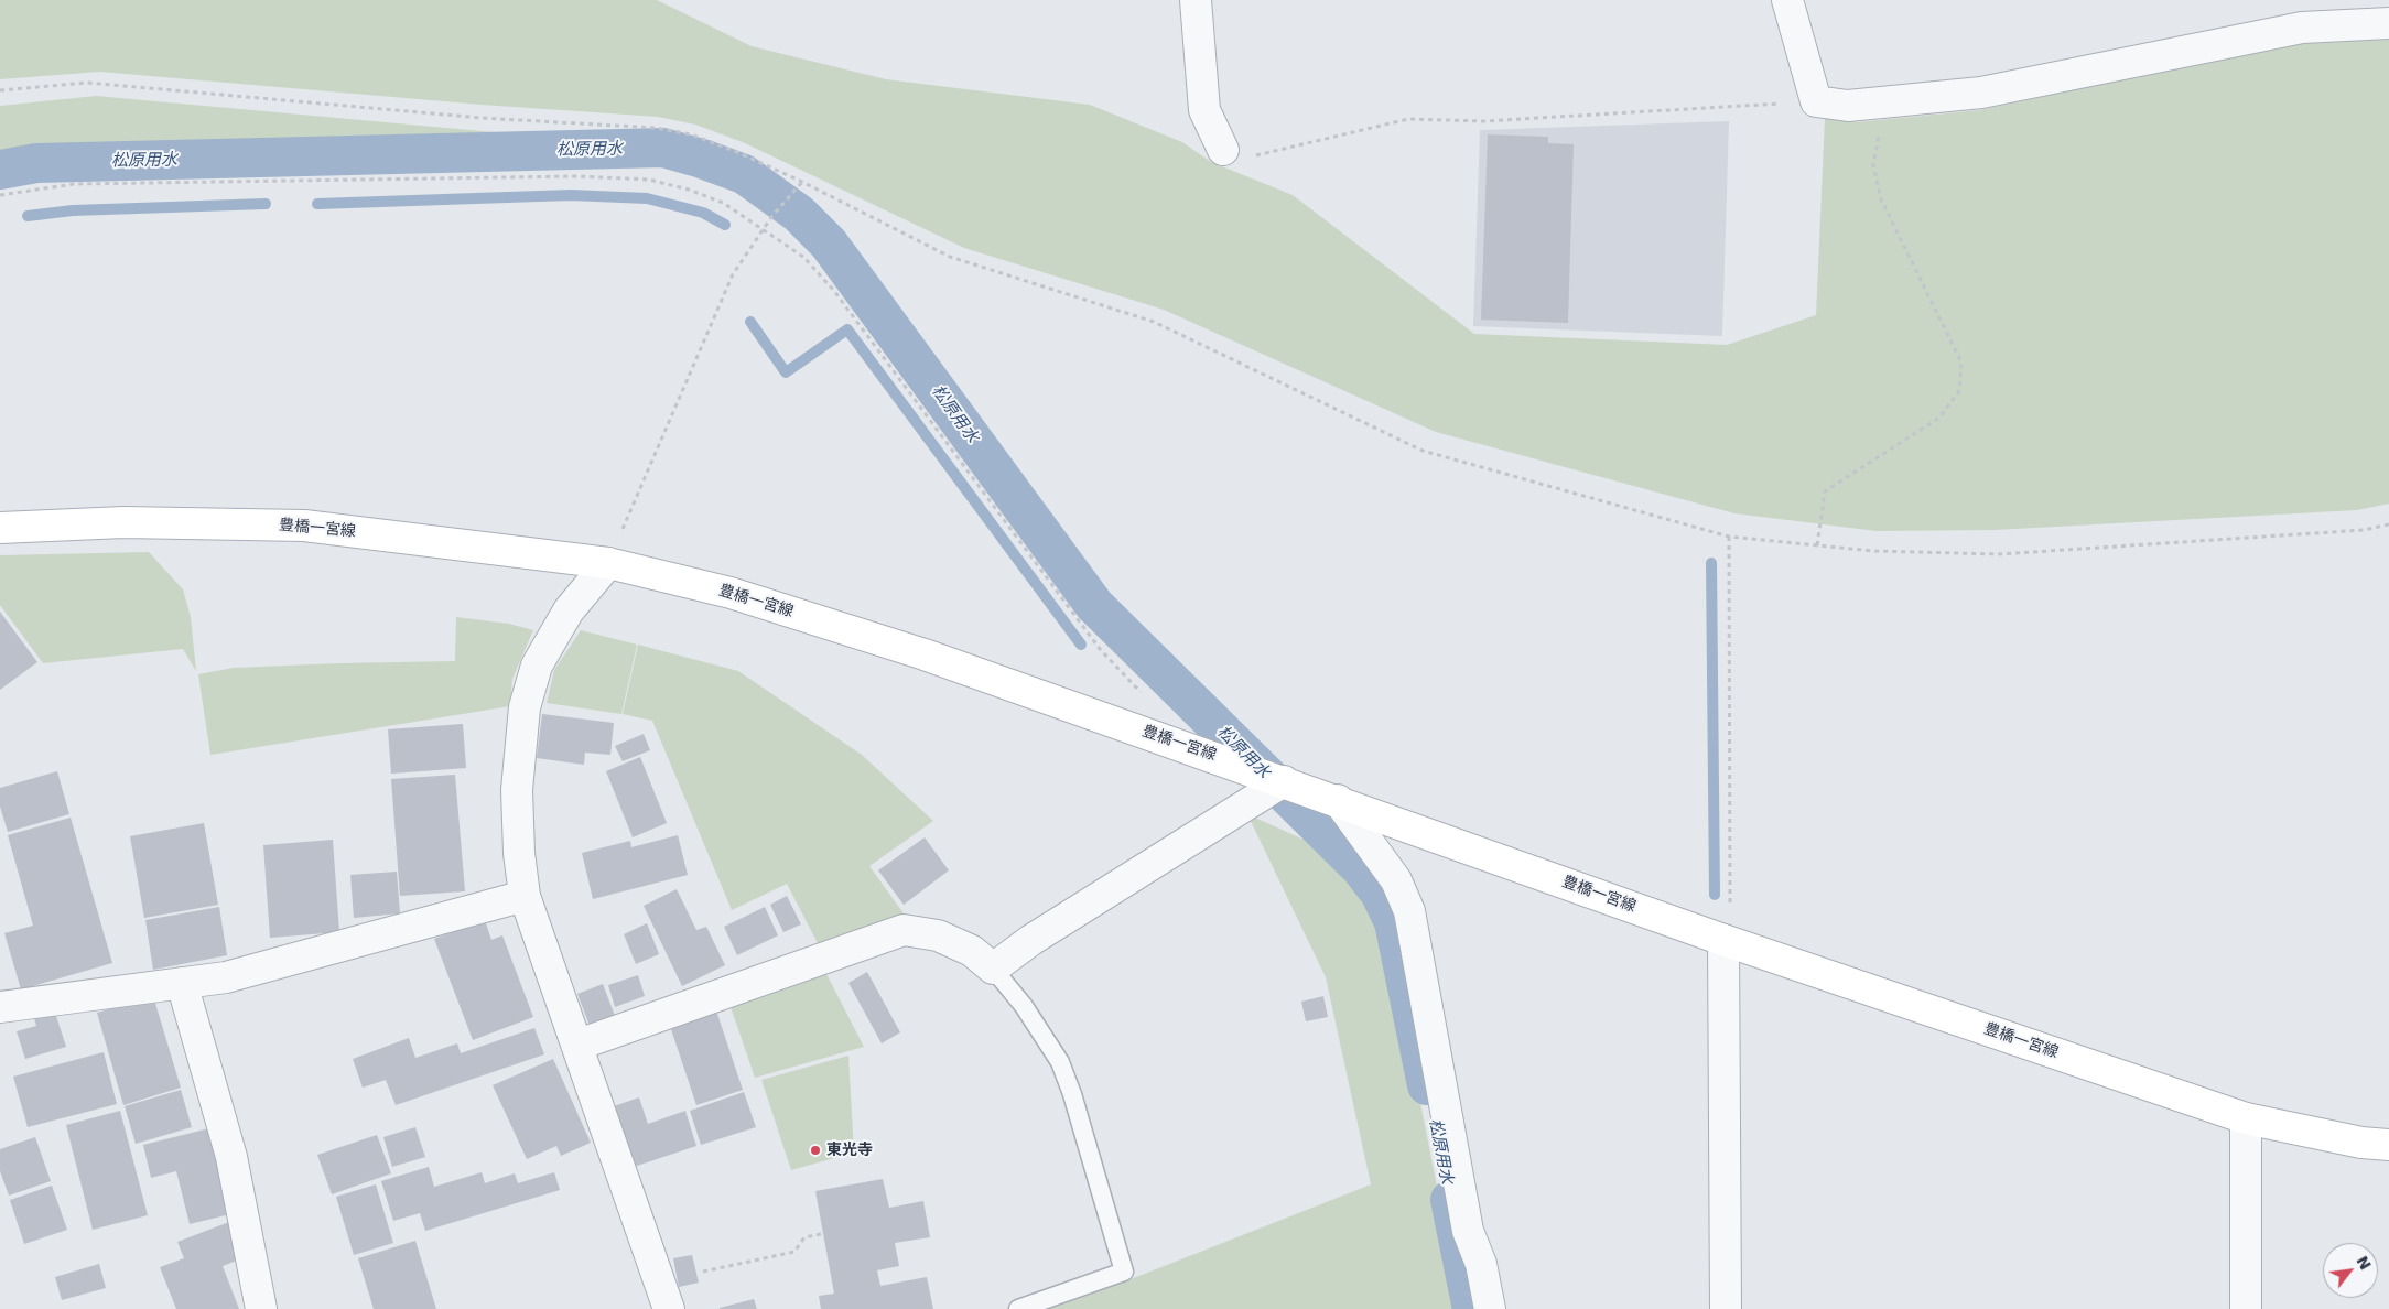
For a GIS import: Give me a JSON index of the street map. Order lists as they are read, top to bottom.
{
  "streets": {
    "main road": ["豊橋一宮線"]
  },
  "water": ["松原用水"],
  "places": ["東光寺"],
  "north": "top right"
}
